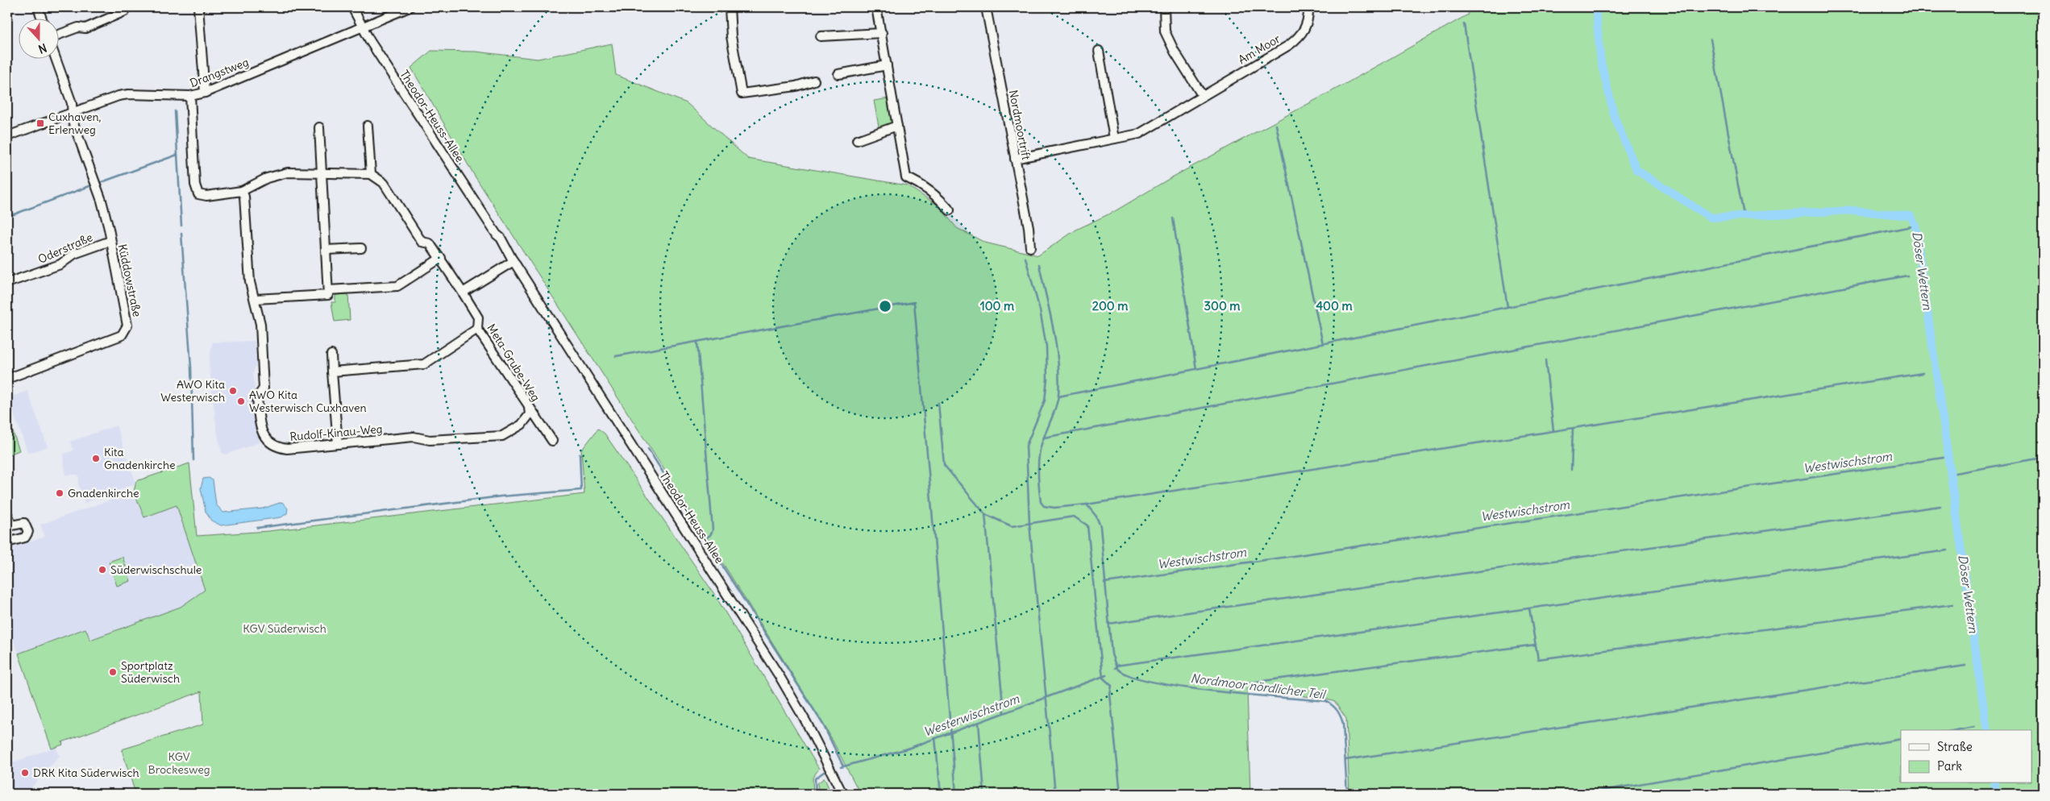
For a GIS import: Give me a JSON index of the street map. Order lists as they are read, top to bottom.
{
  "streets": {
    "street": [
      "Am Moor",
      "Drangstweg",
      "Theodor-Heuss-Allee",
      "Nordmoortrift",
      "Oderstraße",
      "Küddowstraße",
      "Meta-Grube-Weg",
      "Rudolf-Kinau-Weg"
    ]
  },
  "crossings": [
    ["Am Moor", "Nordmoortrift"],
    ["Drangstweg", "Theodor-Heuss-Allee"],
    ["Drangstweg", "Küddowstraße"],
    ["Oderstraße", "Küddowstraße"],
    ["Meta-Grube-Weg", "Rudolf-Kinau-Weg"]
  ],
  "water": [
    "Döser Wettern",
    "Westwischstrom",
    "Nordmoor nördlicher Teil",
    "Westerwischstrom"
  ],
  "parks": ["KGV Süderwisch", "KGV Brockesweg"],
  "places": {
    "transit": ["Cuxhaven, Erlenweg"],
    "other": [
      "AWO Kita Westerwisch",
      "AWO Kita Westerwisch Cuxhaven",
      "Kita Gnadenkirche",
      "Gnadenkirche",
      "Süderwischschule",
      "Sportplatz Süderwisch",
      "DRK Kita Süderwisch"
    ]
  },
  "legend": ["Straße", "Park"],
  "north": "bottom",
  "rings": [
    "100 m",
    "200 m",
    "300 m",
    "400 m"
  ]
}
